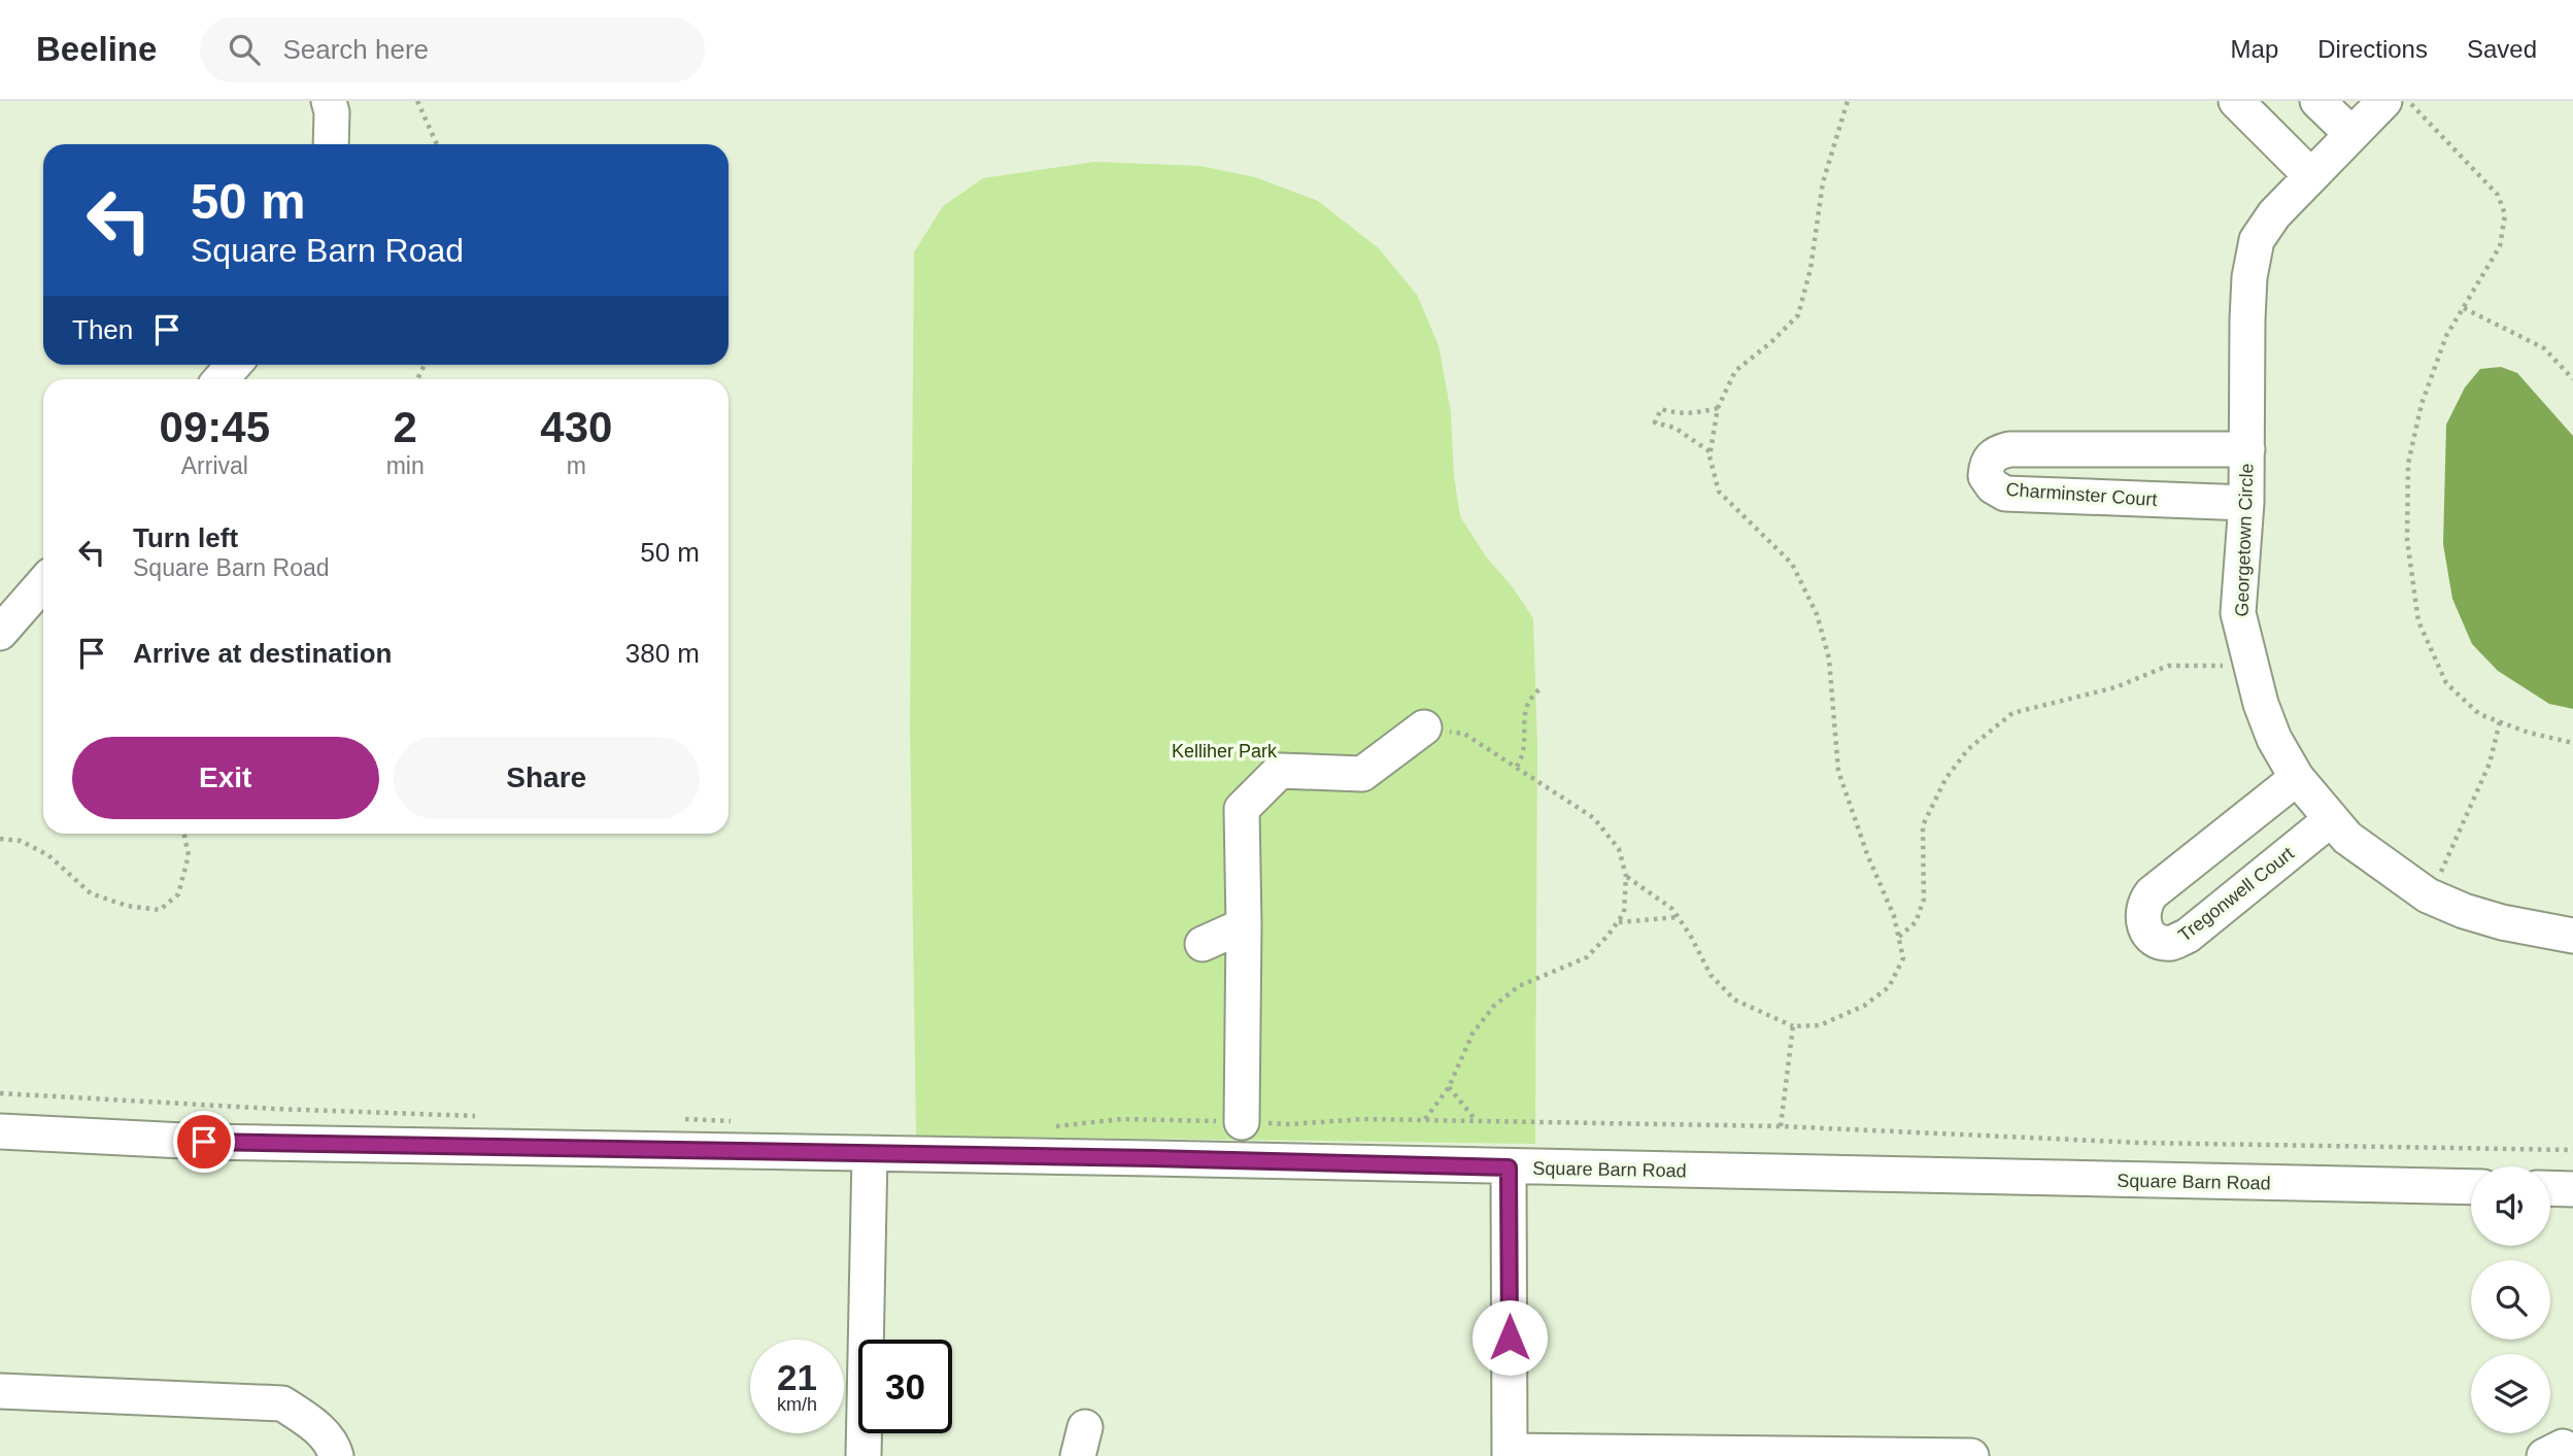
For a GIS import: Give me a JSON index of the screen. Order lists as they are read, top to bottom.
{
  "streets": {
    "street": [
      "Charminster Court",
      "Georgetown Circle",
      "Tregonwell Court",
      "Square Barn Road"
    ]
  },
  "crossings": [
    ["Charminster Court", "Georgetown Circle"],
    ["Georgetown Circle", "Tregonwell Court"]
  ],
  "parks": ["Kelliher Park"],
  "page": {
    "header": "Beeline",
    "search": "Search here",
    "nav": ["Map", "Directions", "Saved"],
    "turn": ["50 m", "Square Barn Road"],
    "then": "Then",
    "eta": [
      "09:45",
      "Arrival",
      "2",
      "min",
      "430",
      "m"
    ],
    "list": [
      {
        "name": "Turn left",
        "note": "Square Barn Road",
        "value": "50 m"
      },
      {
        "name": "Arrive at destination",
        "value": "380 m"
      }
    ],
    "buttons": ["Exit", "Share"],
    "speed": "21 km/h",
    "limit": "30"
  }
}
